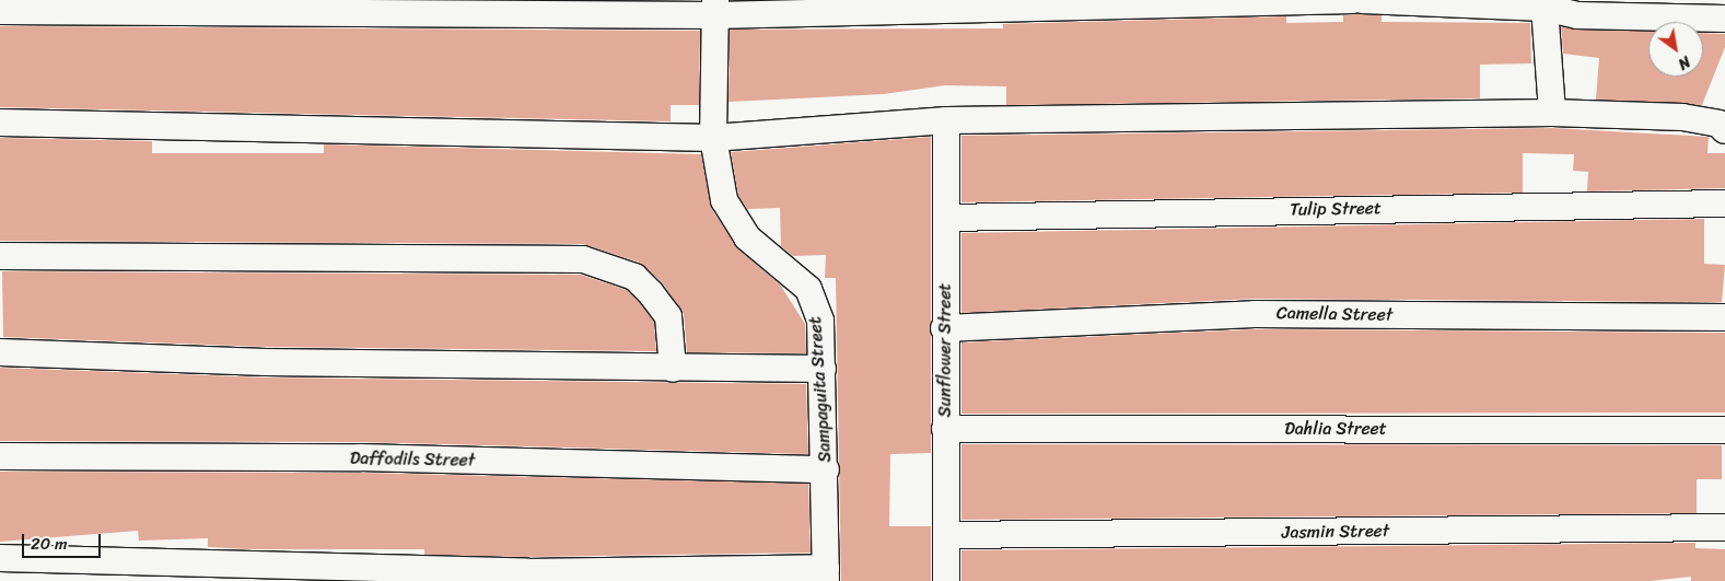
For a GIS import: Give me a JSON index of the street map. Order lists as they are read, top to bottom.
{
  "streets": {
    "street": [
      "Tulip Street",
      "Camella Street",
      "Sunflower Street",
      "Sampaguita Street",
      "Dahlia Street",
      "Daffodils Street",
      "Jasmin Street"
    ]
  },
  "crossings": [
    ["Tulip Street", "Sunflower Street"],
    ["Camella Street", "Sunflower Street"],
    ["Sunflower Street", "Dahlia Street"],
    ["Sunflower Street", "Jasmin Street"],
    ["Sampaguita Street", "Daffodils Street"]
  ],
  "scale_bar": "20 m",
  "north": "bottom right"
}
